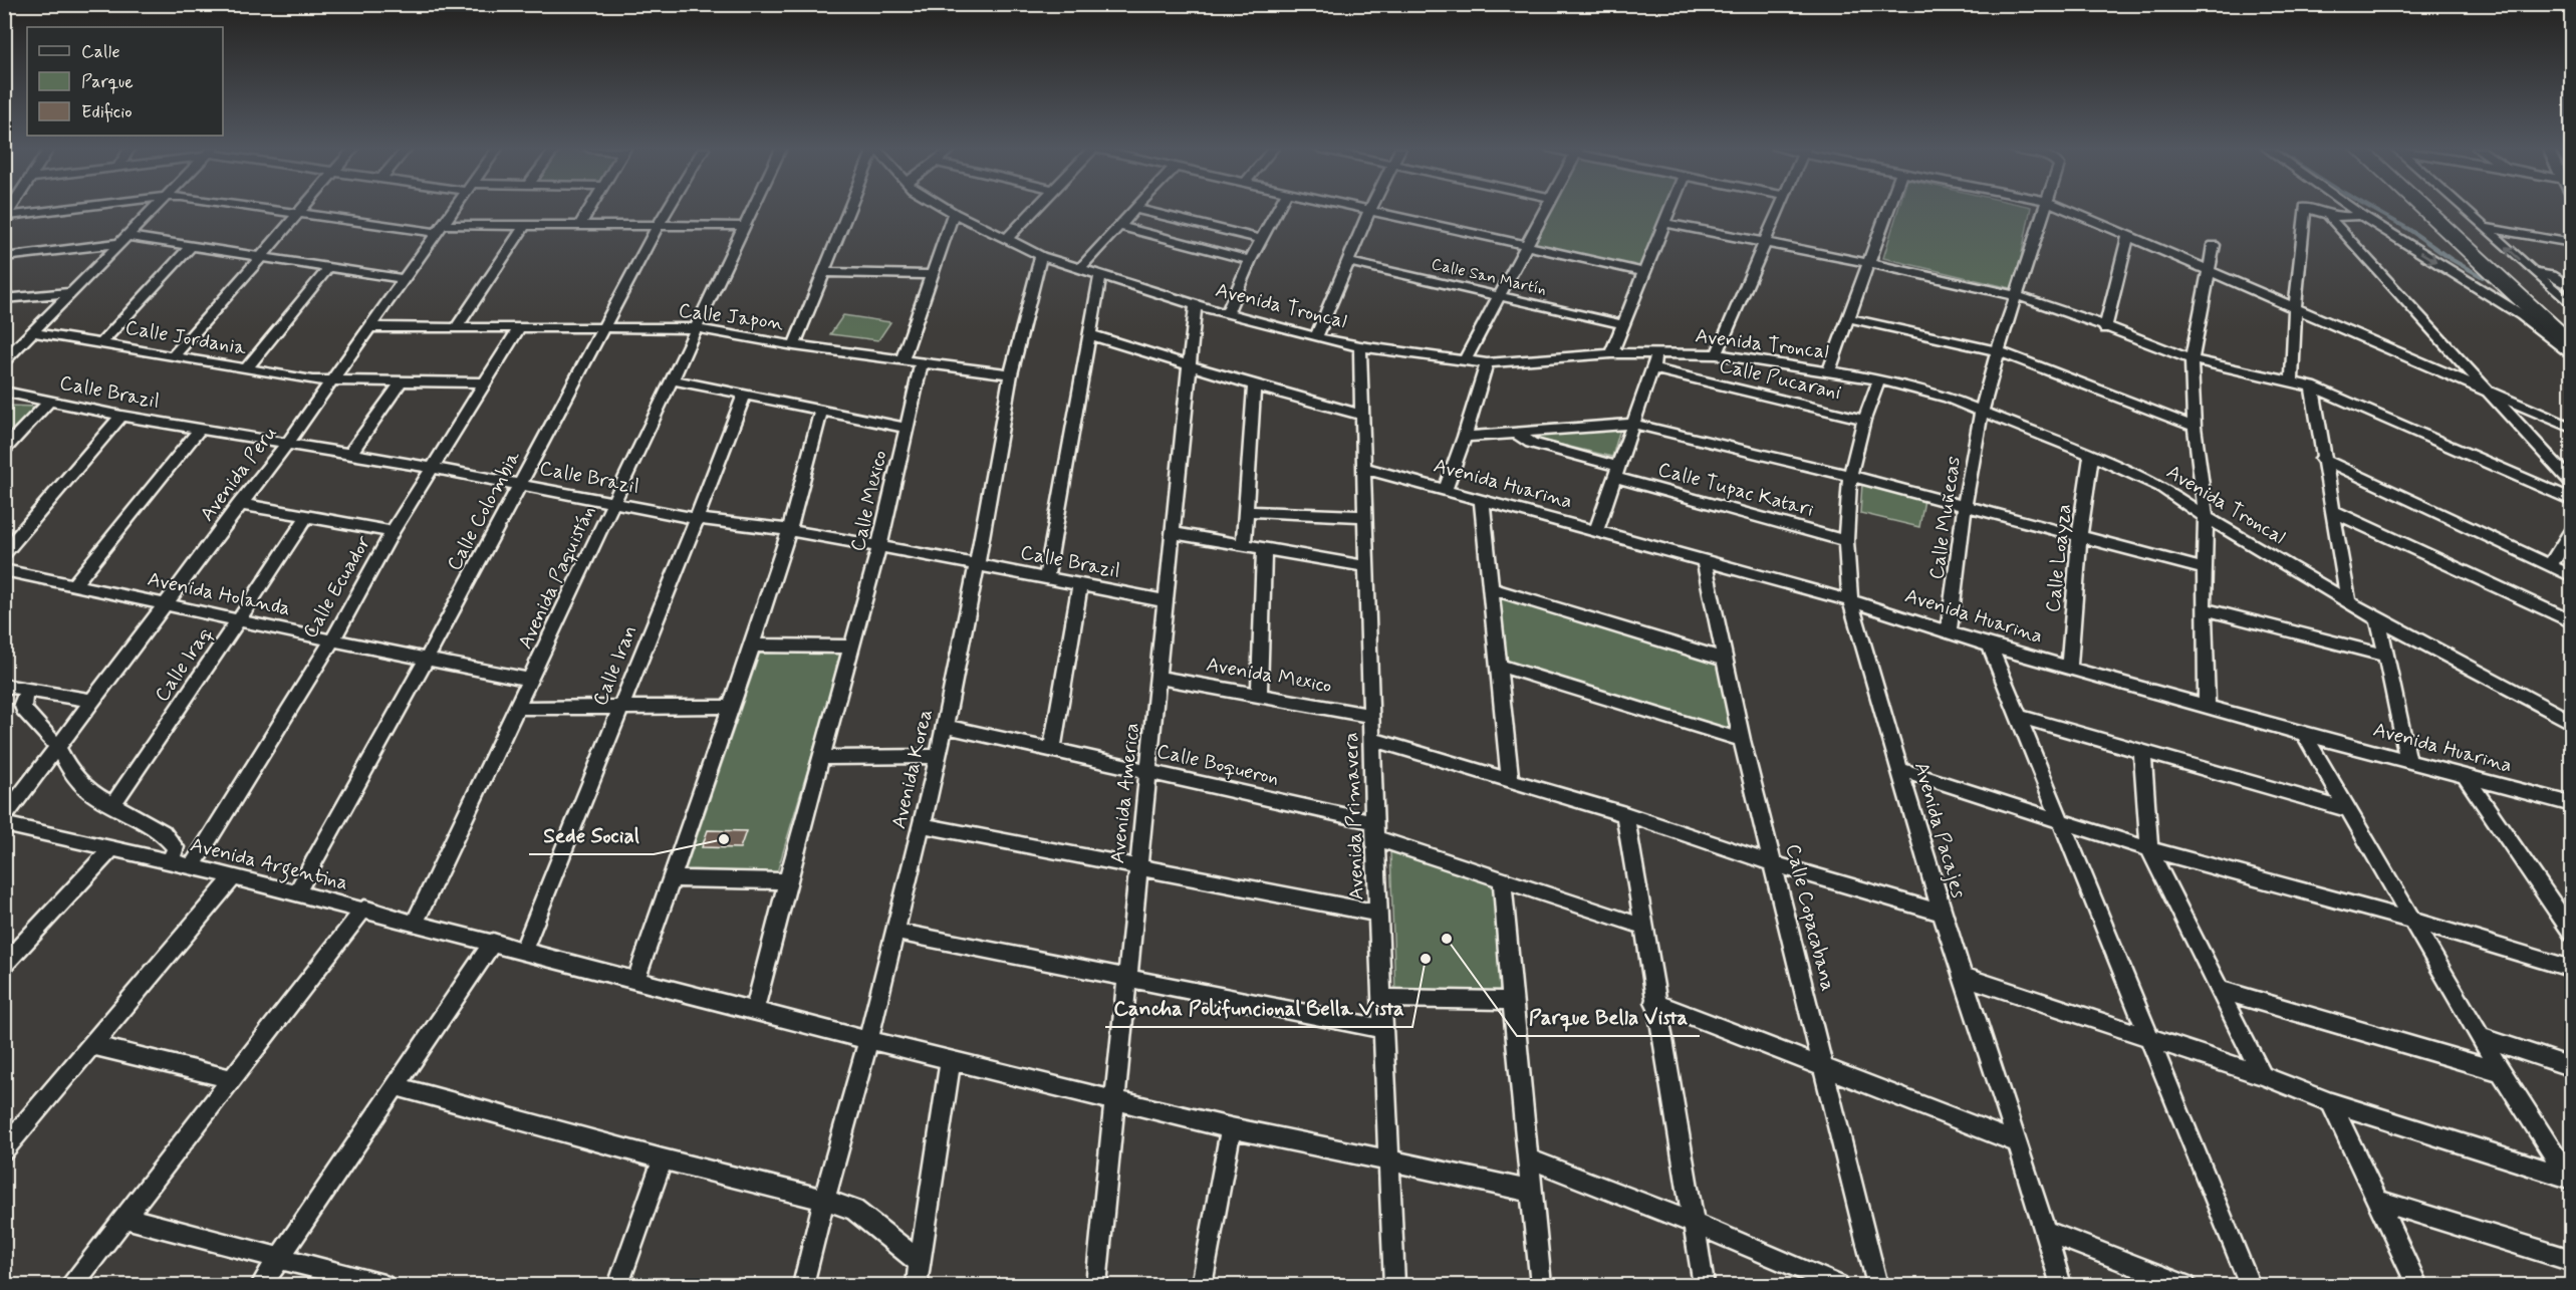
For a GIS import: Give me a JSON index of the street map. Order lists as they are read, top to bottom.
{
  "streets": {
    "street": [
      "Calle San Martín",
      "Avenida Troncal",
      "Calle Japon",
      "Calle Jordania",
      "Calle Pucarani",
      "Calle Brazil",
      "Avenida Peru",
      "Avenida Huarina",
      "Calle Tupac Katari",
      "Calle Mexico",
      "Calle Colombia",
      "Calle Muñecas",
      "Calle Loayza",
      "Avenida Paquistán",
      "Calle Ecuador",
      "Avenida Holanda",
      "Calle Iraq",
      "Calle Iran",
      "Avenida Mexico",
      "Calle Boqueron",
      "Avenida Korea",
      "Avenida America",
      "Avenida Primavera",
      "Avenida Pacajes",
      "Avenida Argentina",
      "Calle Copacabana"
    ]
  },
  "crossings": [
    ["Avenida Troncal", "Calle Muñecas"],
    ["Avenida Troncal", "Calle Loayza"],
    ["Avenida Troncal", "Avenida Korea"],
    ["Avenida Troncal", "Avenida America"],
    ["Avenida Troncal", "Avenida Primavera"],
    ["Avenida Troncal", "Avenida Pacajes"],
    ["Calle Japon", "Avenida Peru"],
    ["Calle Japon", "Calle Mexico"],
    ["Calle Japon", "Calle Colombia"],
    ["Calle Japon", "Avenida Paquistán"],
    ["Calle Japon", "Calle Ecuador"],
    ["Calle Japon", "Avenida Korea"],
    ["Calle Jordania", "Avenida Peru"],
    ["Calle Jordania", "Calle Ecuador"],
    ["Calle Pucarani", "Avenida Pacajes"],
    ["Calle Brazil", "Avenida Peru"],
    ["Calle Brazil", "Calle Mexico"],
    ["Calle Brazil", "Calle Colombia"],
    ["Calle Brazil", "Avenida Paquistán"],
    ["Calle Brazil", "Calle Ecuador"],
    ["Calle Brazil", "Calle Iran"],
    ["Calle Brazil", "Avenida Korea"],
    ["Calle Brazil", "Avenida America"],
    ["Avenida Peru", "Avenida Holanda"],
    ["Avenida Huarina", "Calle Muñecas"],
    ["Avenida Huarina", "Calle Loayza"],
    ["Avenida Huarina", "Avenida Primavera"],
    ["Avenida Huarina", "Avenida Pacajes"],
    ["Avenida Huarina", "Calle Copacabana"],
    ["Calle Tupac Katari", "Avenida Pacajes"],
    ["Calle Mexico", "Avenida Argentina"],
    ["Calle Colombia", "Avenida Holanda"],
    ["Calle Colombia", "Avenida Argentina"],
    ["Avenida Paquistán", "Avenida Holanda"],
    ["Avenida Paquistán", "Avenida Argentina"],
    ["Calle Ecuador", "Avenida Holanda"],
    ["Calle Ecuador", "Avenida Argentina"],
    ["Avenida Holanda", "Calle Iraq"],
    ["Calle Iran", "Avenida Argentina"],
    ["Avenida Mexico", "Avenida America"],
    ["Avenida Mexico", "Avenida Primavera"],
    ["Calle Boqueron", "Avenida Korea"],
    ["Calle Boqueron", "Avenida America"],
    ["Calle Boqueron", "Avenida Primavera"],
    ["Avenida Korea", "Avenida Argentina"],
    ["Avenida America", "Avenida Argentina"],
    ["Avenida Primavera", "Avenida Argentina"]
  ],
  "places": ["Sede Social", "Parque Bella Vista", "Cancha Polifuncional Bella Vista"],
  "legend": ["Calle", "Parque", "Edificio"]
}
